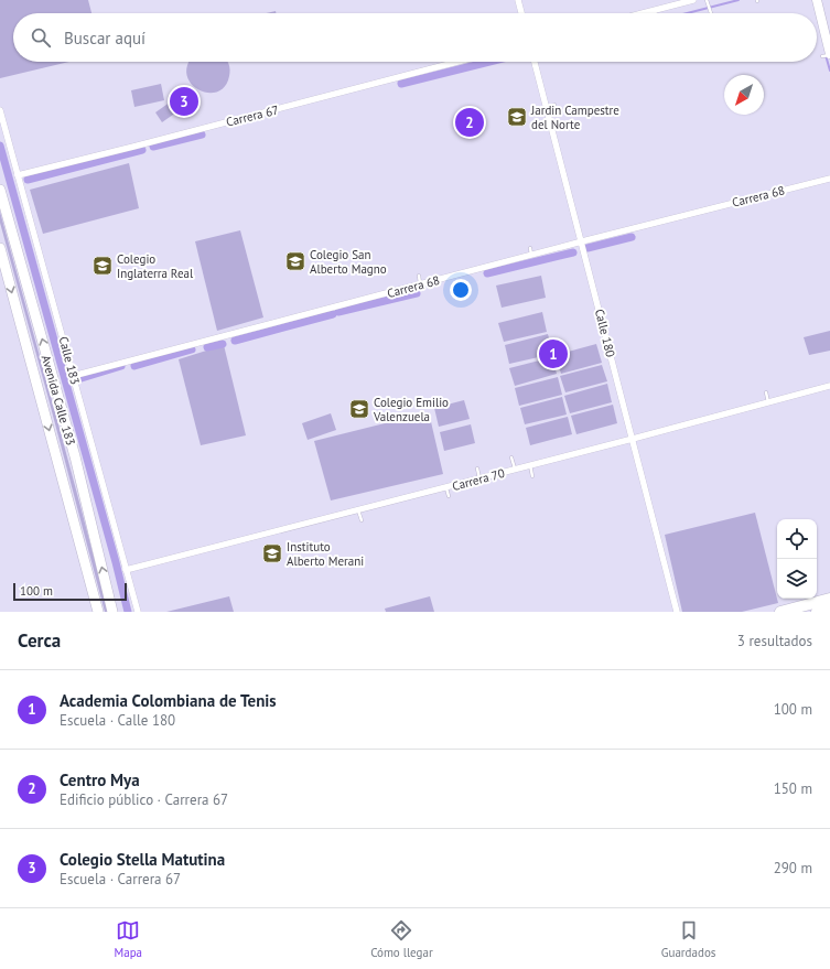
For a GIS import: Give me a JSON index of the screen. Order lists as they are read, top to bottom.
{
  "streets": {
    "main road": ["Avenida Calle 183"],
    "street": [
      "Carrera 67",
      "Carrera 68",
      "Calle 180",
      "Calle 183",
      "Carrera 70"
    ]
  },
  "crossings": [
    ["Carrera 67", "Calle 183"],
    ["Carrera 68", "Calle 180"],
    ["Carrera 68", "Calle 183"],
    ["Calle 180", "Carrera 70"],
    ["Calle 183", "Carrera 70"]
  ],
  "places": {
    "school or university": [
      "Jardin Campestre del Norte",
      "Colegio San Alberto Magno",
      "Colegio Inglaterra Real",
      "Colegio Emilio Valenzuela",
      "Instituto Alberto Merani"
    ]
  },
  "scale_bar": "100 m",
  "north": "bottom left",
  "page": {
    "search": "Buscar aquí",
    "pins": ["3", "2", "1"],
    "scale": "100 m",
    "heading": ["Cerca", "3 resultados"],
    "list": [
      {
        "mark": "1",
        "name": "Academia Colombiana de Tenis",
        "note": "Escuela · Calle 180",
        "value": "100 m"
      },
      {
        "mark": "2",
        "name": "Centro Mya",
        "note": "Edificio público · Carrera 67",
        "value": "150 m"
      },
      {
        "mark": "3",
        "name": "Colegio Stella Matutina",
        "note": "Escuela · Carrera 67",
        "value": "290 m"
      }
    ],
    "nav": ["Mapa", "Cómo llegar", "Guardados"]
  }
}
